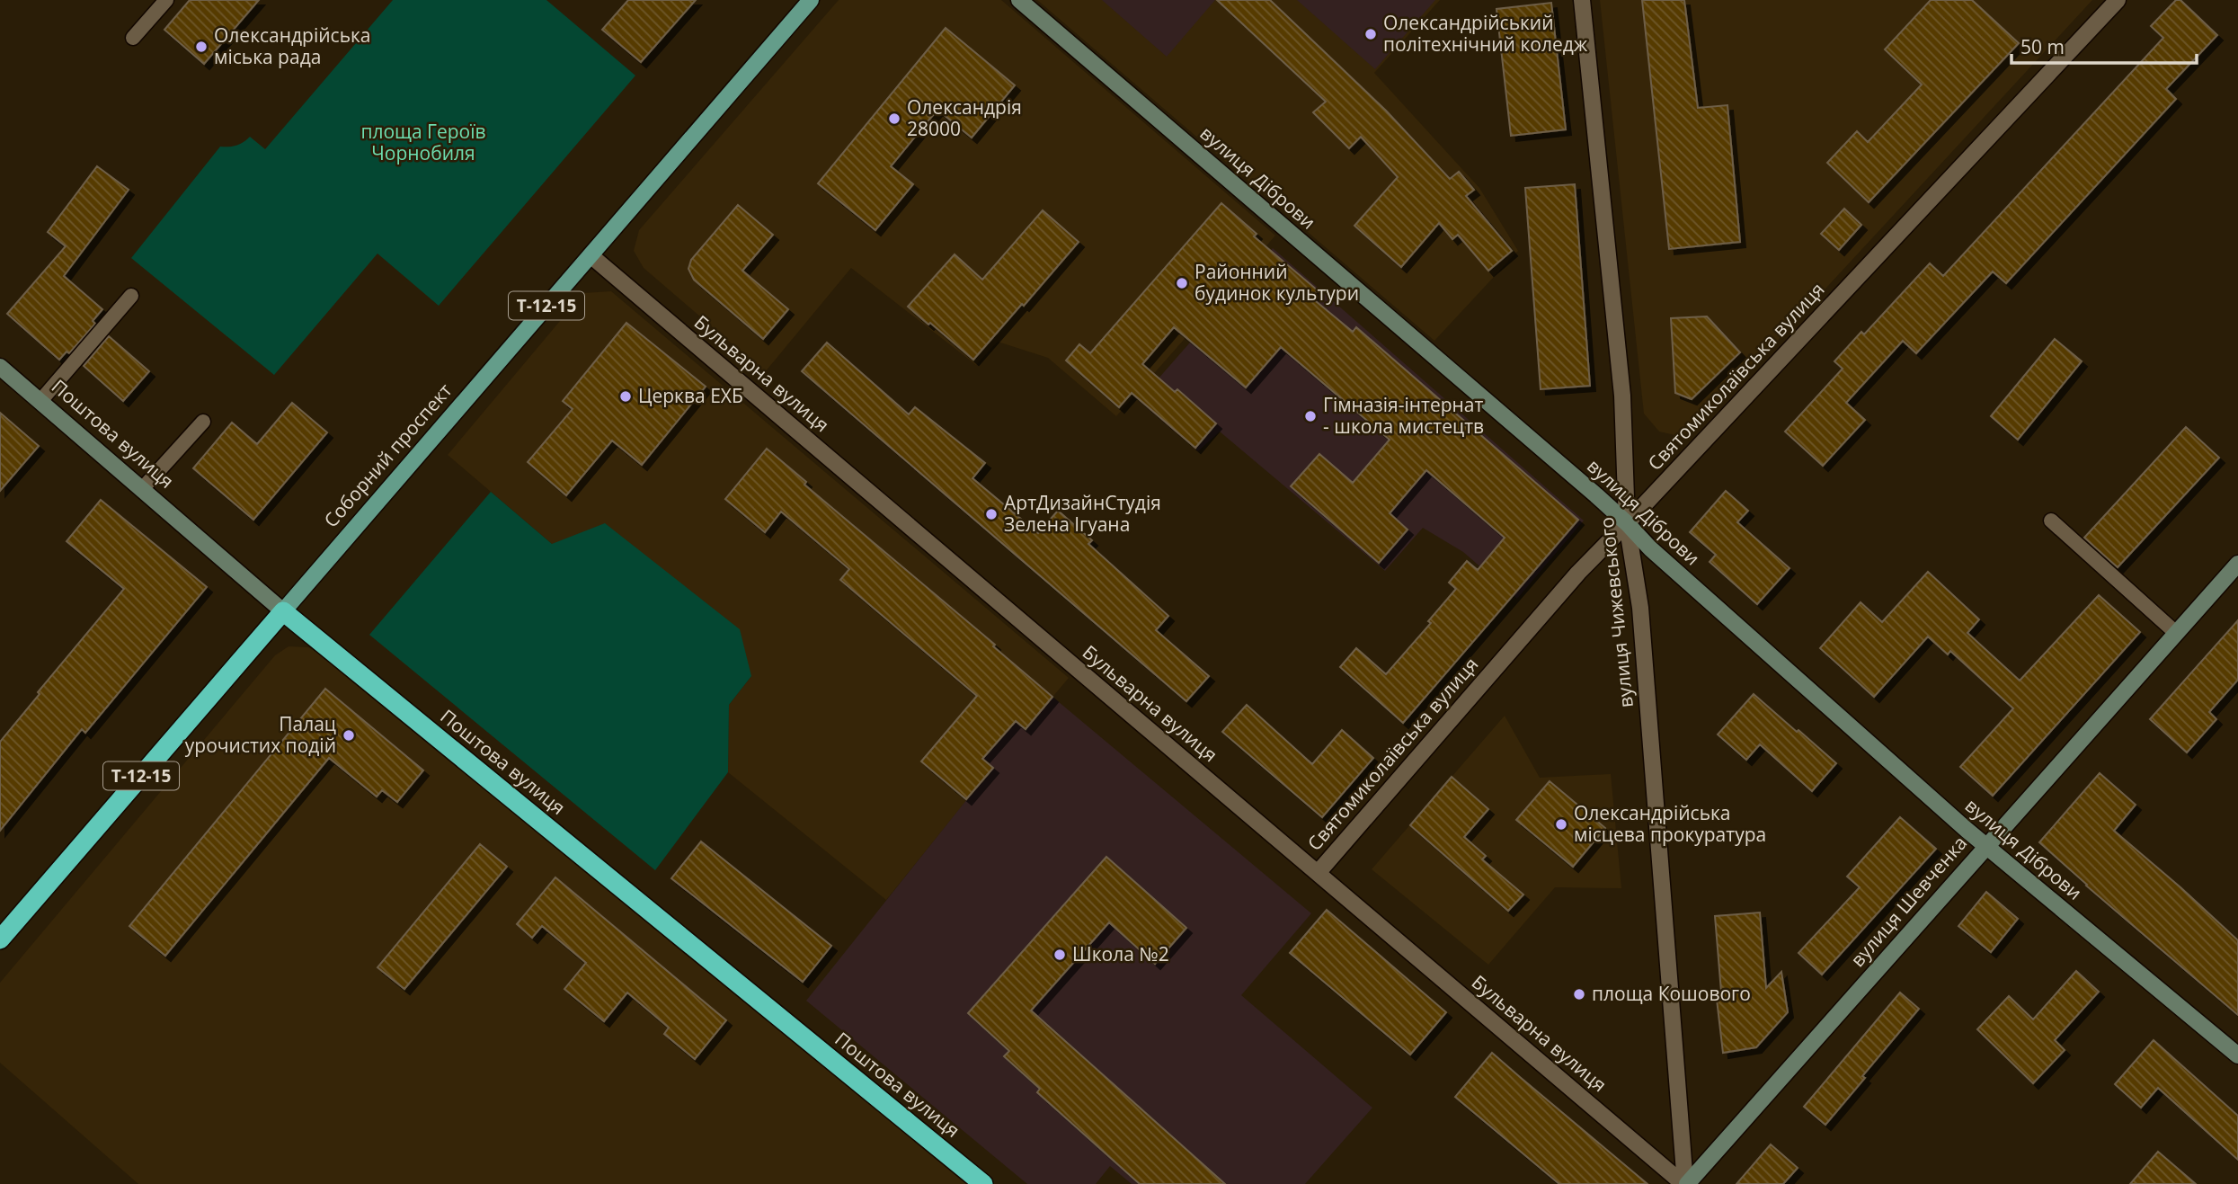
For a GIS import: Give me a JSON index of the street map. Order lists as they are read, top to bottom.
{
  "streets": {
    "highway": ["Т-12-15", "Поштова вулиця", "Соборний проспект"],
    "street": [
      "вулиця Діброви",
      "Бульварна вулиця",
      "Святомиколаївська вулиця",
      "вулиця Чижевського",
      "вулиця Шевченка"
    ]
  },
  "crossings": [
    ["вулиця Діброви", "Святомиколаївська вулиця"],
    ["вулиця Діброви", "вулиця Чижевського"],
    ["вулиця Діброви", "вулиця Шевченка"],
    ["Бульварна вулиця", "Святомиколаївська вулиця"],
    ["Бульварна вулиця", "Соборний проспект"],
    ["Бульварна вулиця", "вулиця Чижевського"],
    ["Бульварна вулиця", "вулиця Шевченка"],
    ["Святомиколаївська вулиця", "вулиця Чижевського"],
    ["Поштова вулиця", "Соборний проспект"],
    ["вулиця Чижевського", "вулиця Шевченка"]
  ],
  "parks": ["площа Героїв Чорнобиля"],
  "places": [
    "Олександрійський політехнічний коледж",
    "Олександрійська міська рада",
    "Олександрія 28000",
    "Районний будинок культури",
    "Церква ЕХБ",
    "Гімназія-інтернат - школа мистецтв",
    "АртДизайнСтудія Зелена Ігуана",
    "Палац урочистих подій",
    "Олександрійська місцева прокуратура",
    "Школа №2",
    "площа Кошового"
  ],
  "scale_bar": "50 m"
}
